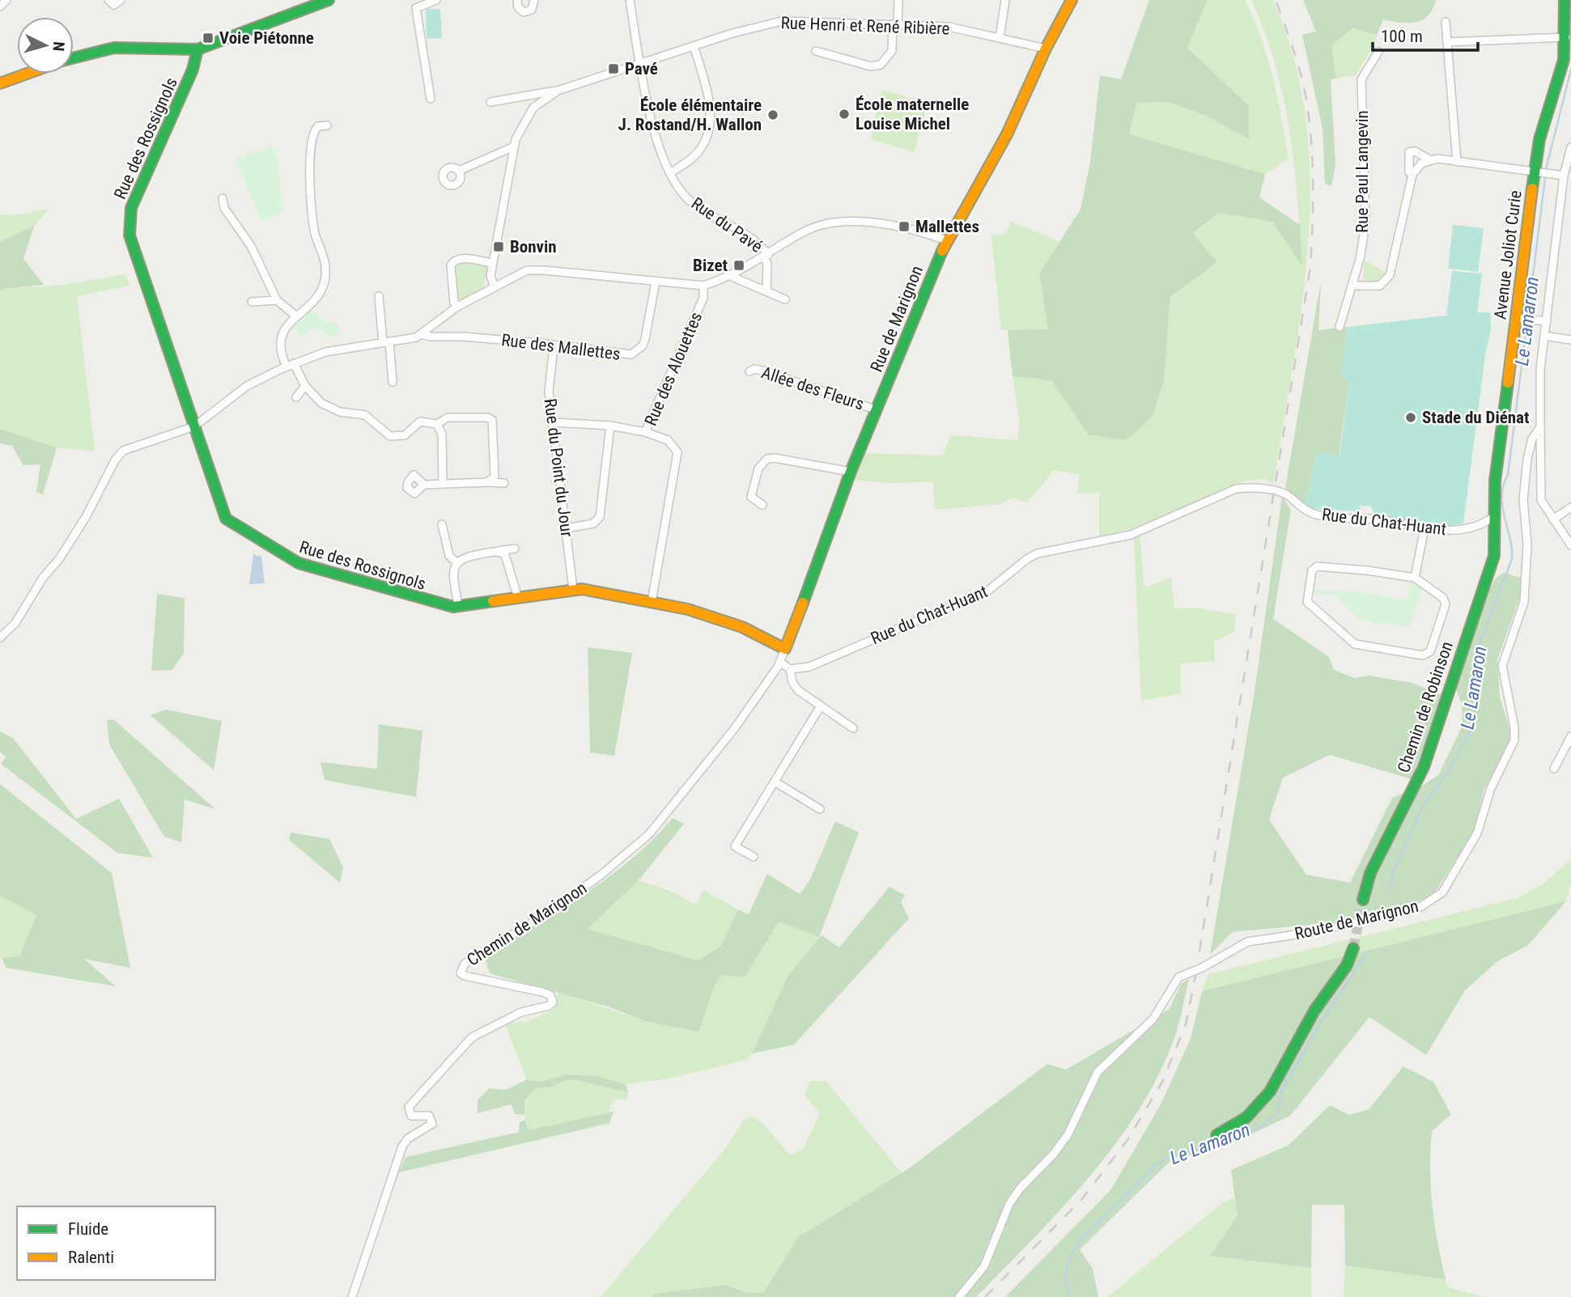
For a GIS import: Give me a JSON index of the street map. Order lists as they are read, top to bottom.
{
  "streets": {
    "street": [
      "Rue Henri et René Ribière",
      "Rue des Rossignols",
      "Rue Paul Langevin",
      "Rue du Pavé",
      "Avenue Joliot Curie",
      "Rue de Marignon",
      "Rue des Mallettes",
      "Rue des Alouettes",
      "Allée des Fleurs",
      "Rue du Point du Jour",
      "Rue du Chat-Huant",
      "Chemin de Robinson",
      "Route de Marignon",
      "Chemin de Marignon"
    ]
  },
  "crossings": [
    ["Rue Henri et René Ribière", "Rue du Pavé"],
    ["Rue Henri et René Ribière", "Rue de Marignon"],
    ["Rue des Rossignols", "Rue de Marignon"],
    ["Rue des Rossignols", "Rue des Mallettes"],
    ["Rue des Rossignols", "Rue des Alouettes"],
    ["Rue des Rossignols", "Rue du Point du Jour"],
    ["Avenue Joliot Curie", "Rue du Chat-Huant"],
    ["Avenue Joliot Curie", "Chemin de Robinson"],
    ["Rue de Marignon", "Allée des Fleurs"],
    ["Rue de Marignon", "Chemin de Marignon"],
    ["Rue des Mallettes", "Rue du Point du Jour"],
    ["Rue du Chat-Huant", "Chemin de Robinson"]
  ],
  "water": ["Le Lamarron", "Le Lamaron"],
  "places": {
    "transit": [
      "Voie Piétonne",
      "Pavé",
      "Mallettes",
      "Bonvin",
      "Bizet"
    ],
    "other": ["École maternelle Louise Michel", "École élémentaire J. Rostand/H. Wallon", "Stade du Diénat"]
  },
  "legend": ["Fluide", "Ralenti"],
  "scale_bar": "100 m",
  "north": "right"
}
